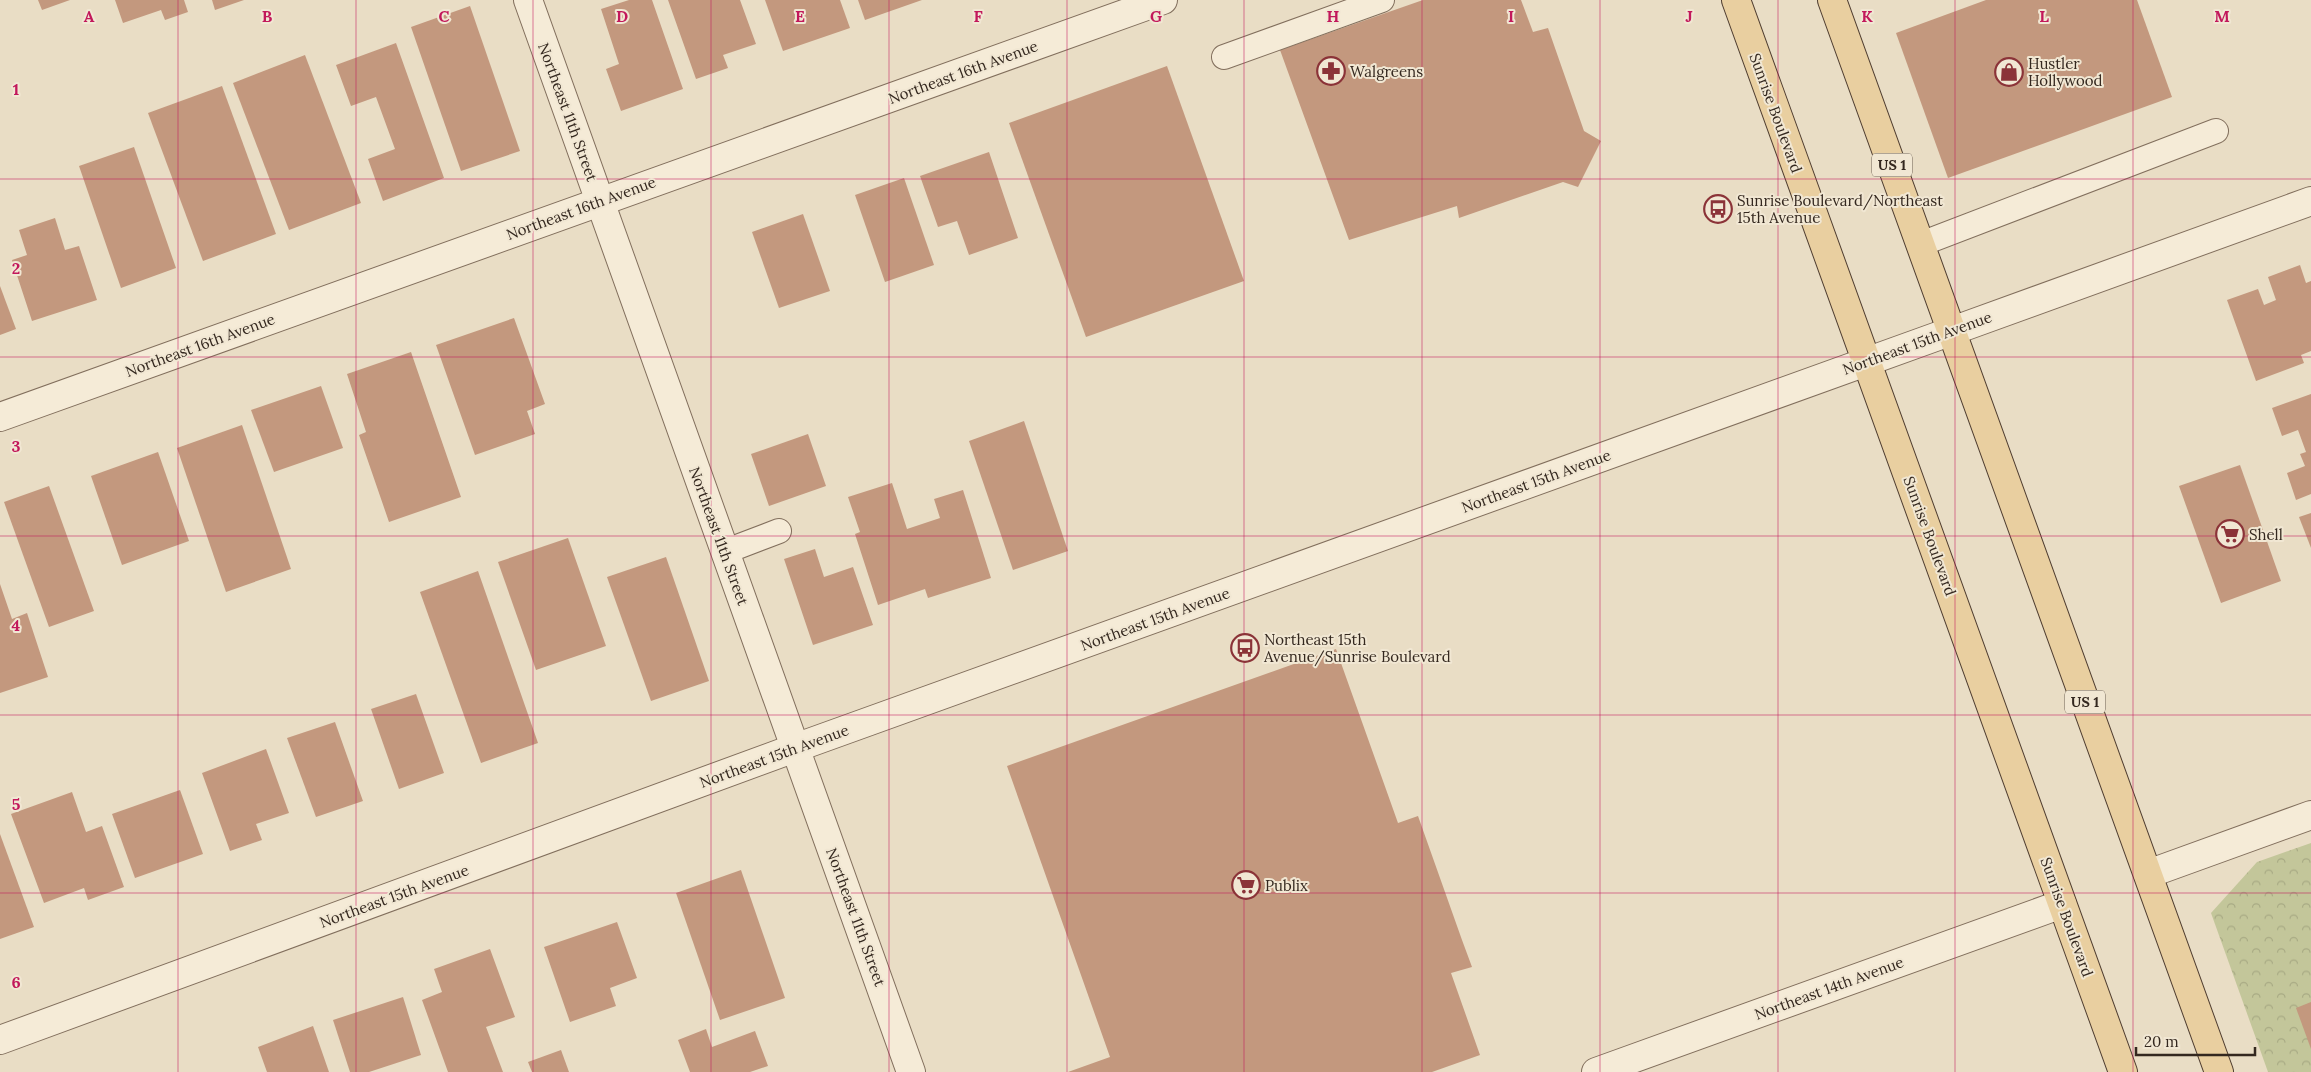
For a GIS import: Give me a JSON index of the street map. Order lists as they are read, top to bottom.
{
  "streets": {
    "main road": ["Sunrise Boulevard", "US 1"],
    "street": [
      "Northeast 16th Avenue",
      "Northeast 11th Street",
      "Northeast 15th Avenue",
      "Northeast 14th Avenue"
    ]
  },
  "crossings": [
    ["Northeast 16th Avenue", "Northeast 11th Street"],
    ["Northeast 11th Street", "Northeast 15th Avenue"],
    ["Sunrise Boulevard", "Northeast 15th Avenue"],
    ["Sunrise Boulevard", "Northeast 14th Avenue"],
    ["US 1", "Northeast 15th Avenue"]
  ],
  "places": {
    "pharmacy": ["Walgreens"],
    "shop": ["Hustler Hollywood"],
    "bus stop": ["Sunrise Boulevard/Northeast 15th Avenue", "Northeast 15th Avenue/Sunrise Boulevard"],
    "supermarket": ["Shell", "Publix"]
  },
  "scale_bar": "20 m",
  "grid": {
    "columns": [
      "A",
      "B",
      "C",
      "D",
      "E",
      "F",
      "G",
      "H",
      "I",
      "J",
      "K",
      "L",
      "M"
    ],
    "rows": [
      "1",
      "2",
      "3",
      "4",
      "5",
      "6"
    ]
  }
}
